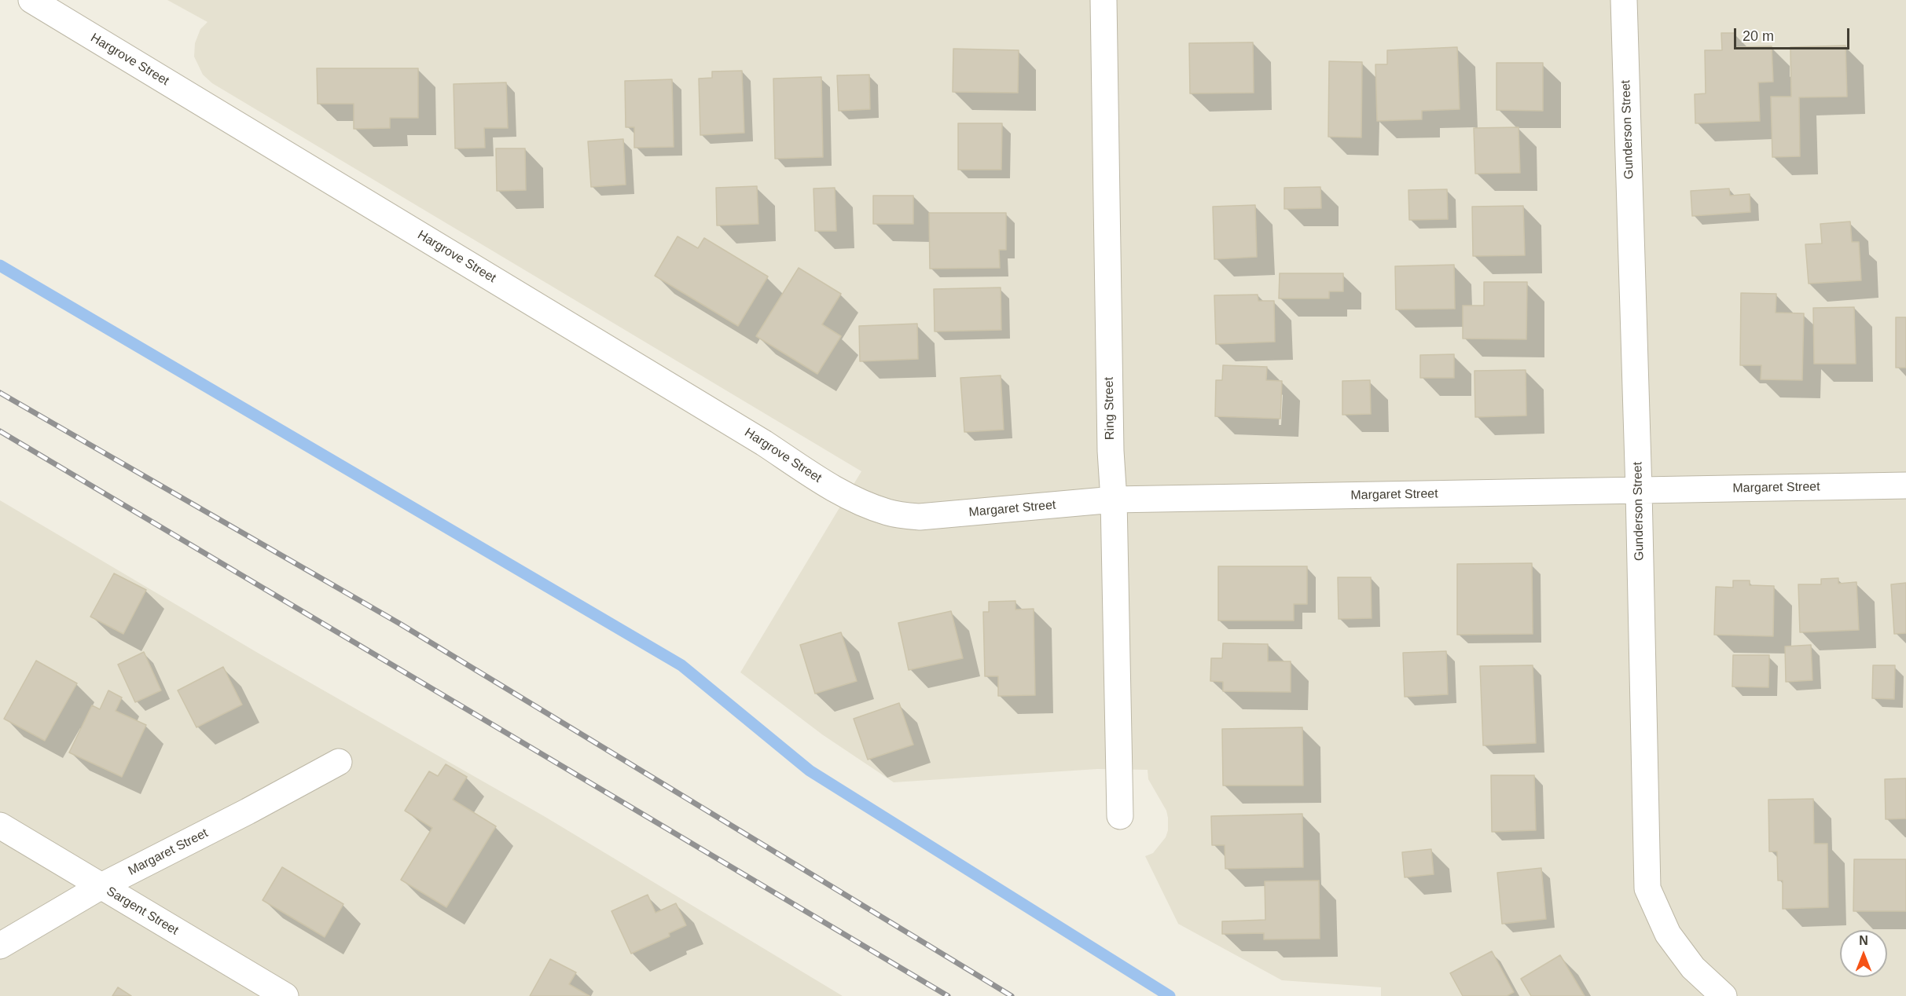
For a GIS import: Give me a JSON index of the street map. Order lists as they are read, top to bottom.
{
  "streets": {
    "street": [
      "Hargrove Street",
      "Gunderson Street",
      "Ring Street",
      "Margaret Street",
      "Sargent Street"
    ]
  },
  "crossings": [
    ["Hargrove Street", "Margaret Street"],
    ["Gunderson Street", "Margaret Street"],
    ["Ring Street", "Margaret Street"],
    ["Margaret Street", "Sargent Street"]
  ],
  "scale_bar": "20 m",
  "north": "top"
}
